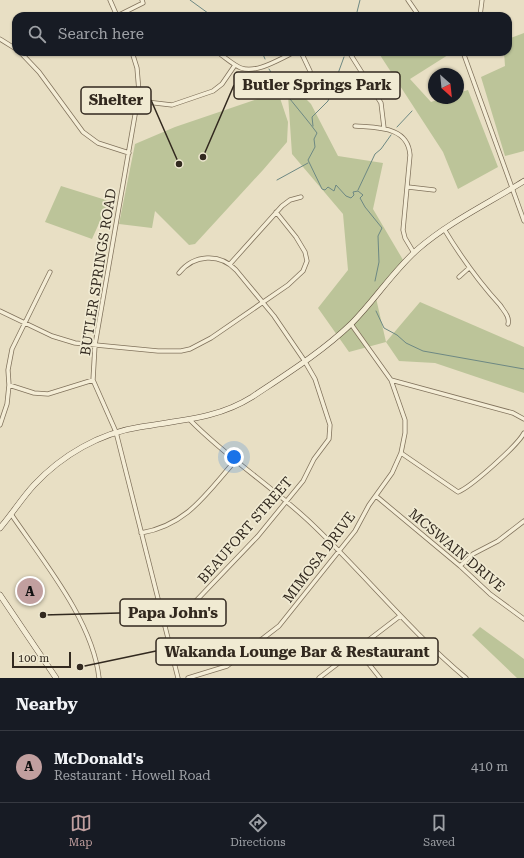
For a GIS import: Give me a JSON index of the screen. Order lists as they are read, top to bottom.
{
  "streets": {
    "street": [
      "BUTLER SPRINGS ROAD",
      "BEAUFORT STREET",
      "MCSWAIN DRIVE",
      "MIMOSA DRIVE"
    ]
  },
  "crossings": [
    ["BUTLER SPRINGS ROAD", "BEAUFORT STREET"],
    ["MCSWAIN DRIVE", "MIMOSA DRIVE"]
  ],
  "places": [
    "Butler Springs Park",
    "Shelter",
    "Papa John's",
    "Wakanda Lounge Bar & Restaurant"
  ],
  "scale_bar": "100 m",
  "north": "bottom right",
  "page": {
    "search": "Search here",
    "pins": "A",
    "scale": "100 m",
    "heading": "Nearby",
    "list": [
      {
        "mark": "A",
        "name": "McDonald's",
        "note": "Restaurant · Howell Road",
        "value": "410 m"
      }
    ],
    "nav": ["Map", "Directions", "Saved"]
  }
}
